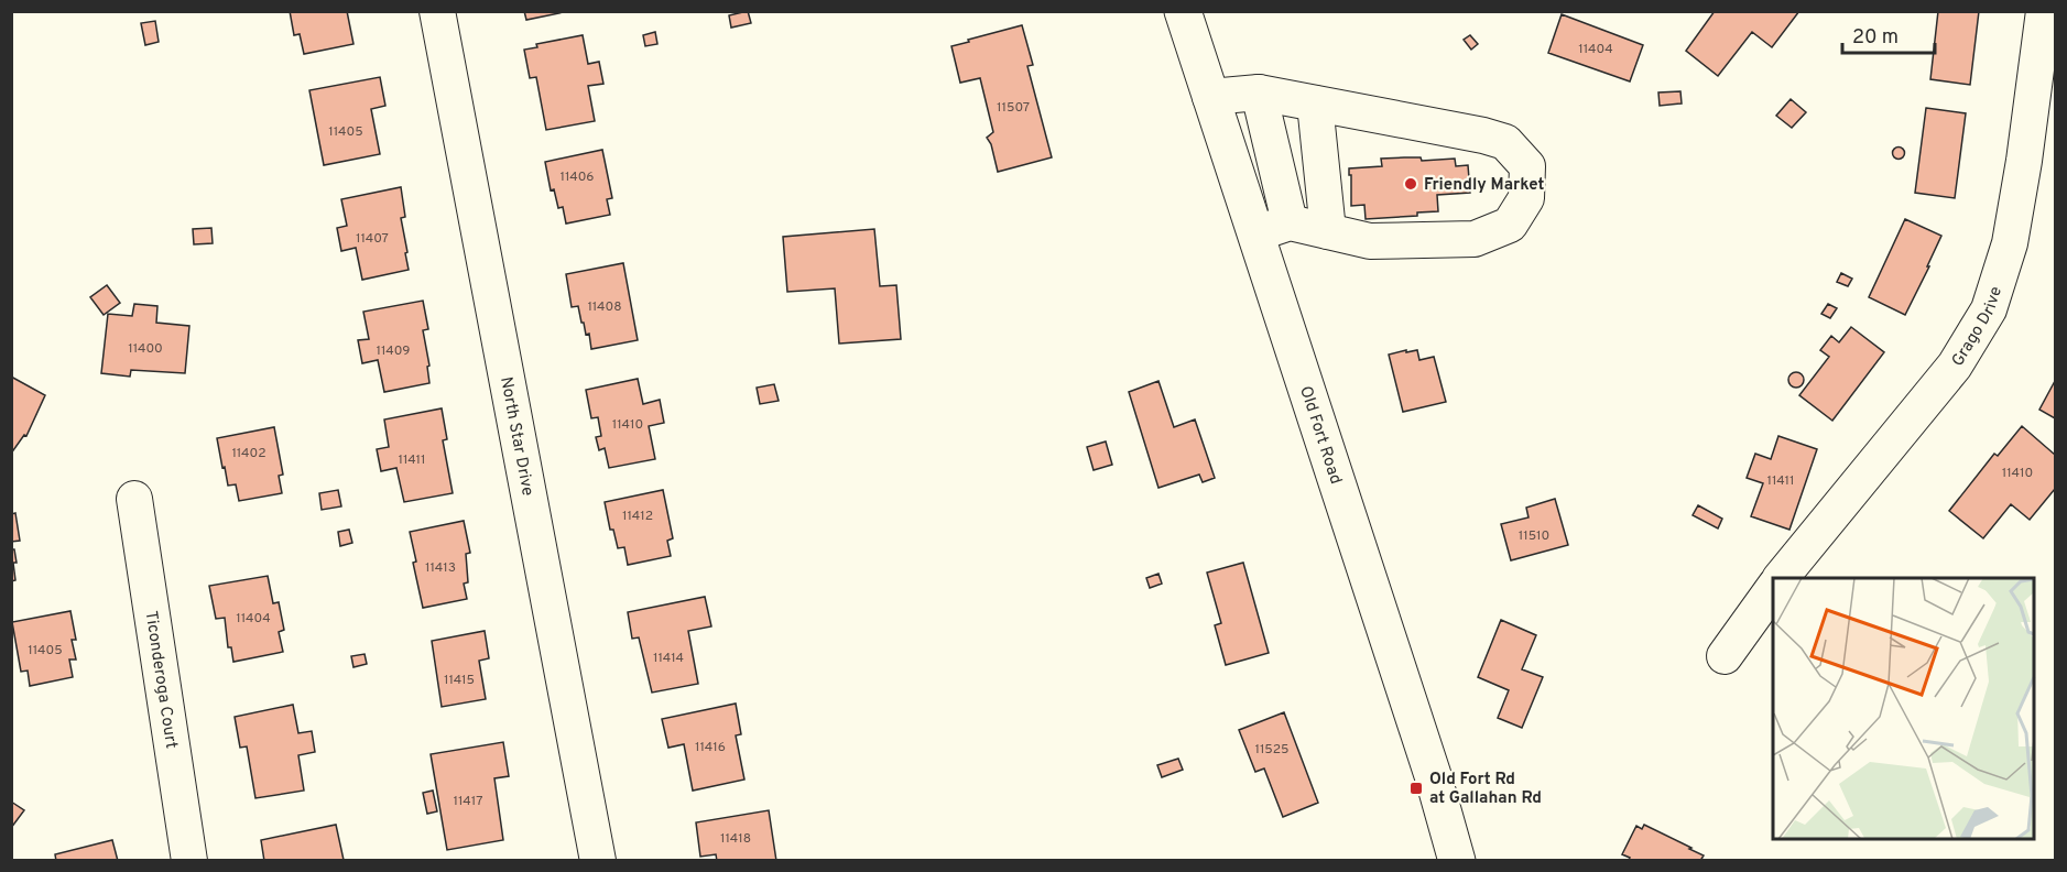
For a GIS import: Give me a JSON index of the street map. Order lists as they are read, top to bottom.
{
  "streets": {
    "main road": ["Old Fort Road"],
    "street": ["Grago Drive", "North Star Drive", "Ticonderoga Court"]
  },
  "places": {
    "other": ["Friendly Market"],
    "transit": ["Old Fort Rd at Gallahan Rd"]
  },
  "house_numbers": [
    "11404",
    "11507",
    "11405",
    "11406",
    "11407",
    "11408",
    "11400",
    "11409",
    "11410",
    "11402",
    "11411",
    "11410",
    "11411",
    "11412",
    "11510",
    "11413",
    "11404",
    "11405",
    "11414",
    "11415",
    "11416",
    "11525",
    "11417",
    "11418"
  ],
  "scale_bar": "20 m"
}
